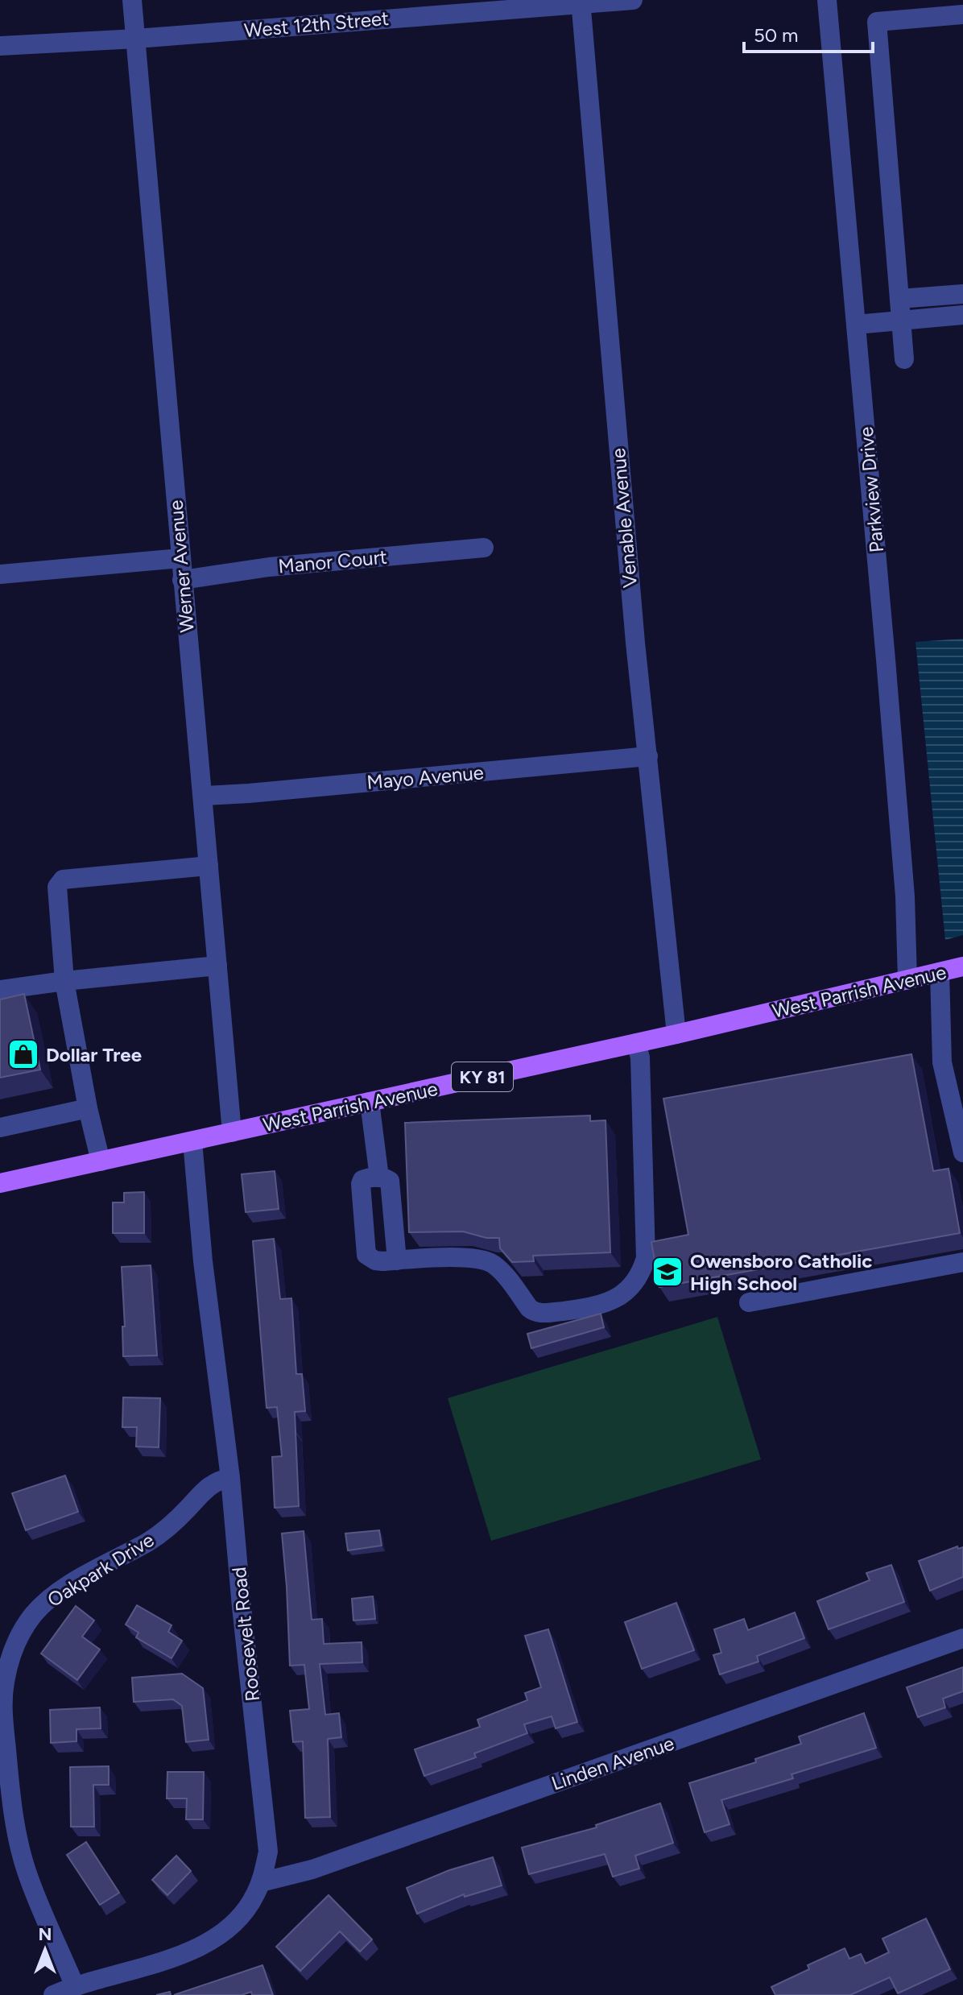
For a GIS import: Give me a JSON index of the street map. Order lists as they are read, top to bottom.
{
  "streets": {
    "main road": ["West Parrish Avenue", "KY 81"],
    "street": [
      "West 12th Street",
      "Parkview Drive",
      "Venable Avenue",
      "Manor Court",
      "Werner Avenue",
      "Mayo Avenue",
      "Oakpark Drive",
      "Roosevelt Road",
      "Linden Avenue"
    ]
  },
  "crossings": [
    ["West 12th Street", "Venable Avenue"],
    ["West 12th Street", "Werner Avenue"],
    ["Parkview Drive", "West Parrish Avenue"],
    ["Venable Avenue", "Mayo Avenue"],
    ["Venable Avenue", "West Parrish Avenue"],
    ["Manor Court", "Werner Avenue"],
    ["Werner Avenue", "Mayo Avenue"],
    ["Werner Avenue", "West Parrish Avenue"],
    ["West Parrish Avenue", "Roosevelt Road"],
    ["Oakpark Drive", "Roosevelt Road"],
    ["Roosevelt Road", "Linden Avenue"]
  ],
  "places": {
    "shop": ["Dollar Tree"],
    "school or university": ["Owensboro Catholic High School"]
  },
  "scale_bar": "50 m",
  "north": "top"
}
